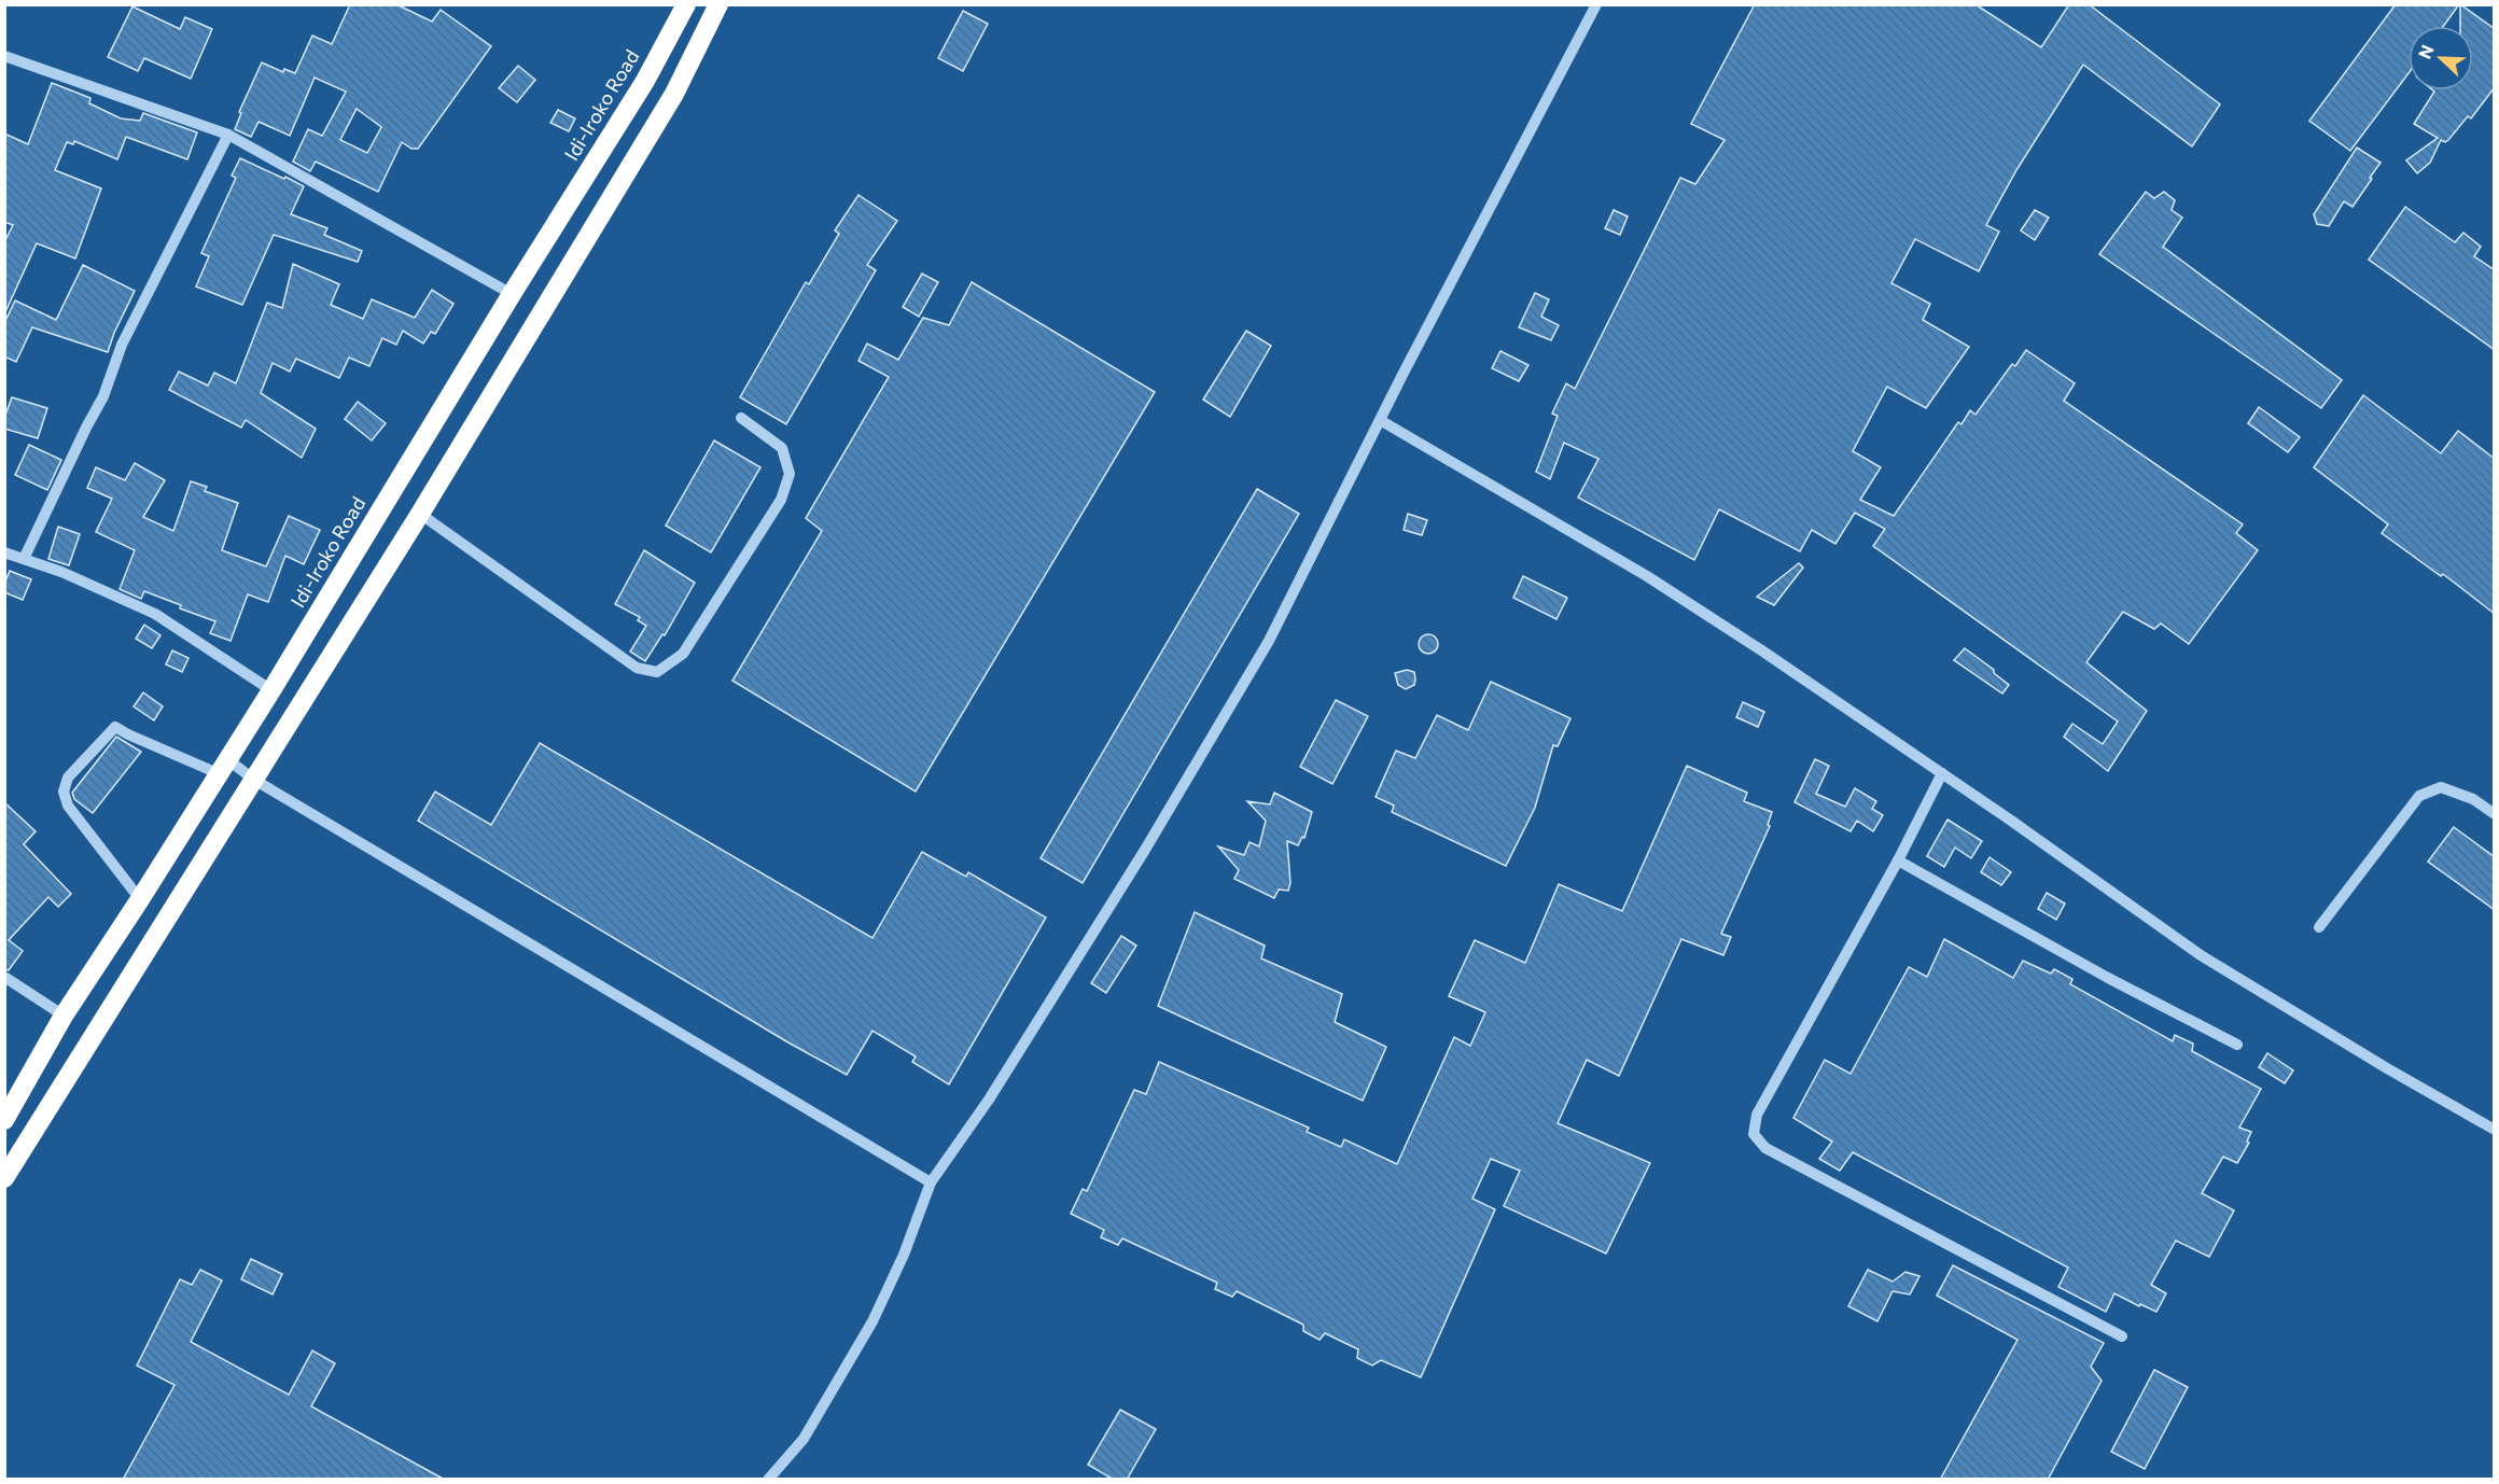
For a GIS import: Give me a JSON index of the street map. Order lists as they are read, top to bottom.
{
  "streets": {
    "highway": ["Idi-Iroko Road"]
  },
  "north": "top left"
}
